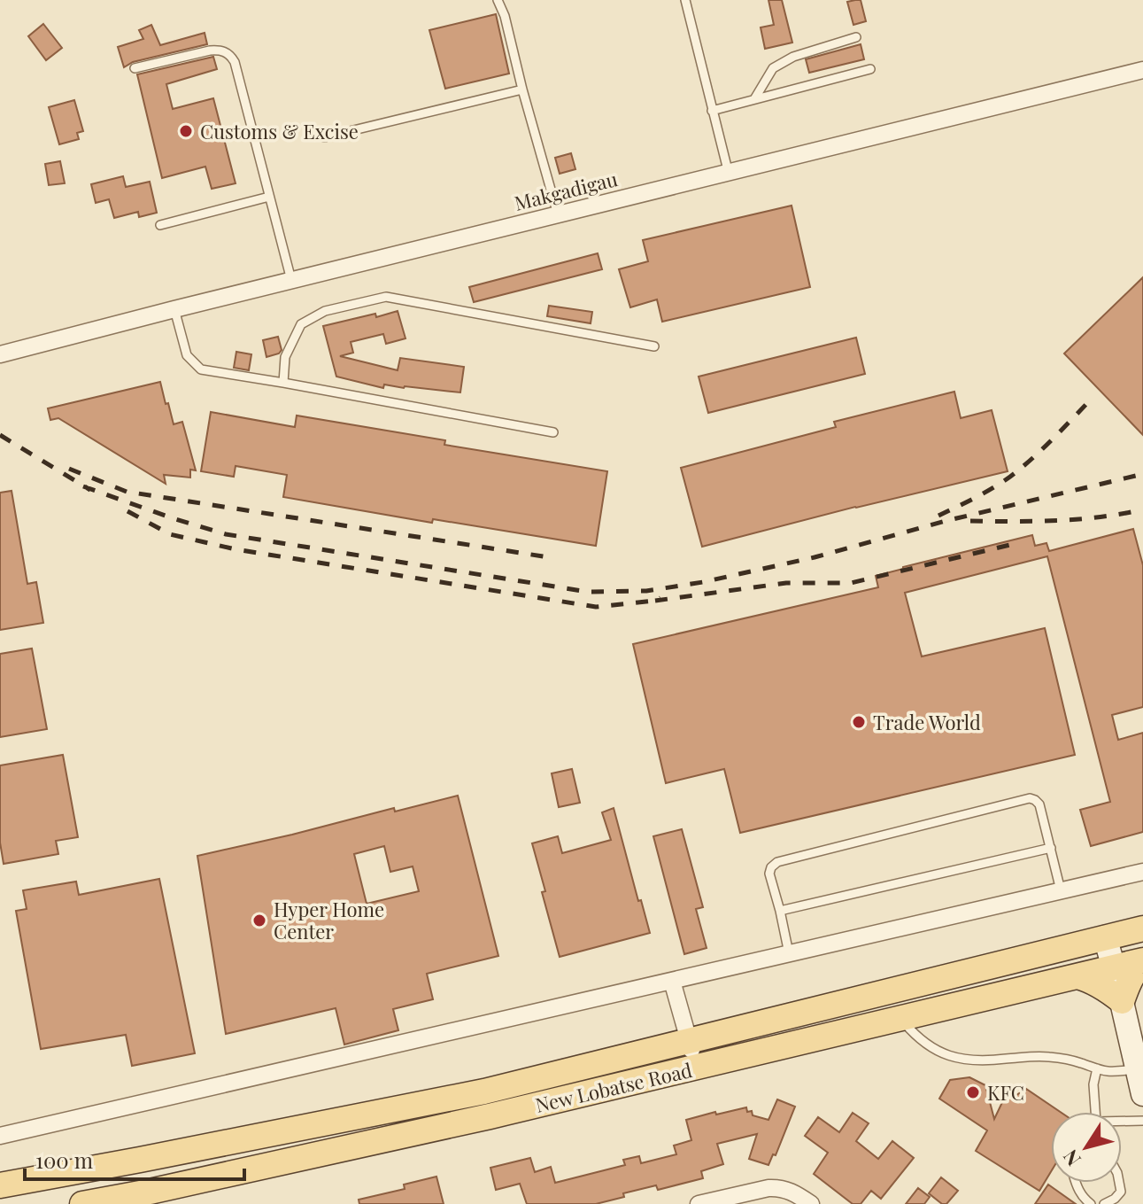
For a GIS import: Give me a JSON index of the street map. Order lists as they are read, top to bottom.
{
  "streets": {
    "main road": ["New Lobatse Road"],
    "street": ["Makgadigau"]
  },
  "places": [
    "Customs & Excise",
    "Trade World",
    "Hyper Home Center",
    "KFC"
  ],
  "scale_bar": "100 m",
  "north": "bottom left"
}
